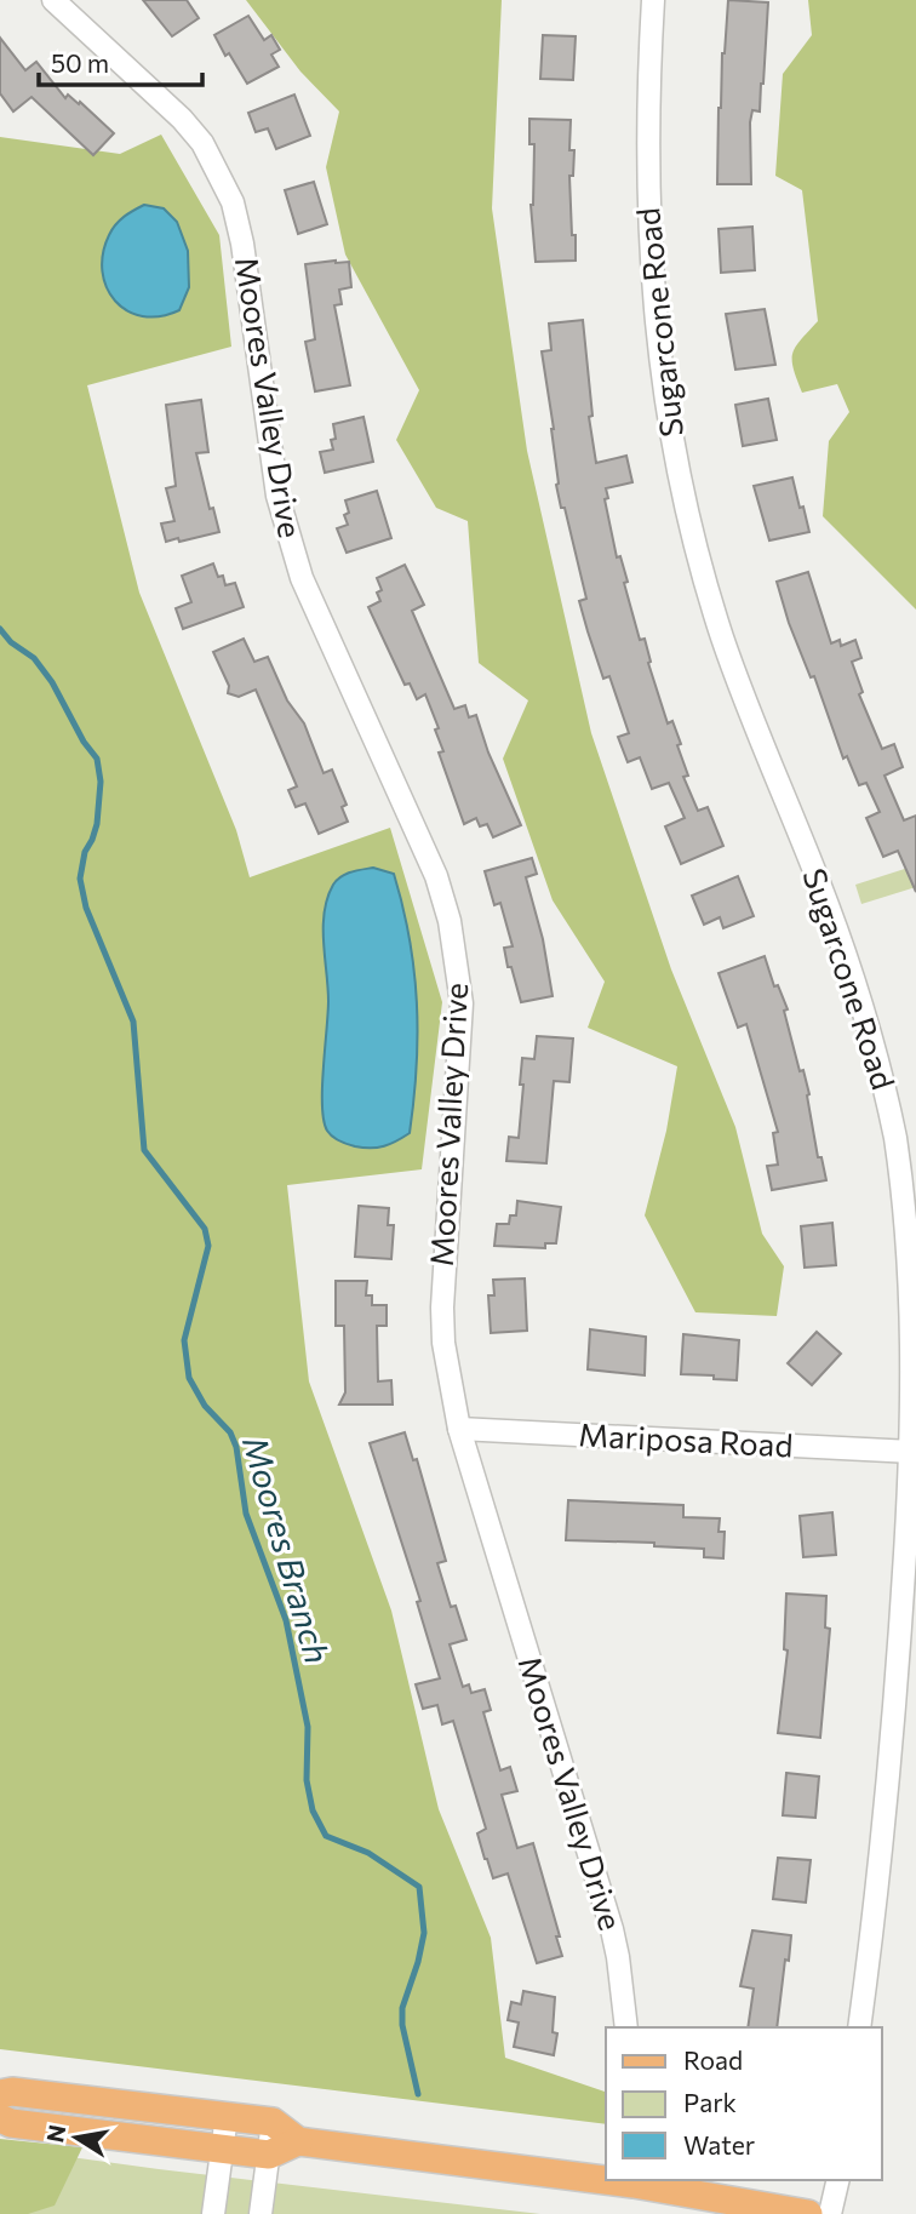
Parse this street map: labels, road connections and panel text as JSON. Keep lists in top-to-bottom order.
{
  "streets": {
    "street": ["Sugarcone Road", "Moores Valley Drive", "Mariposa Road"]
  },
  "crossings": [
    ["Sugarcone Road", "Mariposa Road"],
    ["Moores Valley Drive", "Mariposa Road"]
  ],
  "water": ["Moores Branch"],
  "legend": ["Road", "Park", "Water"],
  "scale_bar": "50 m",
  "north": "left"
}
